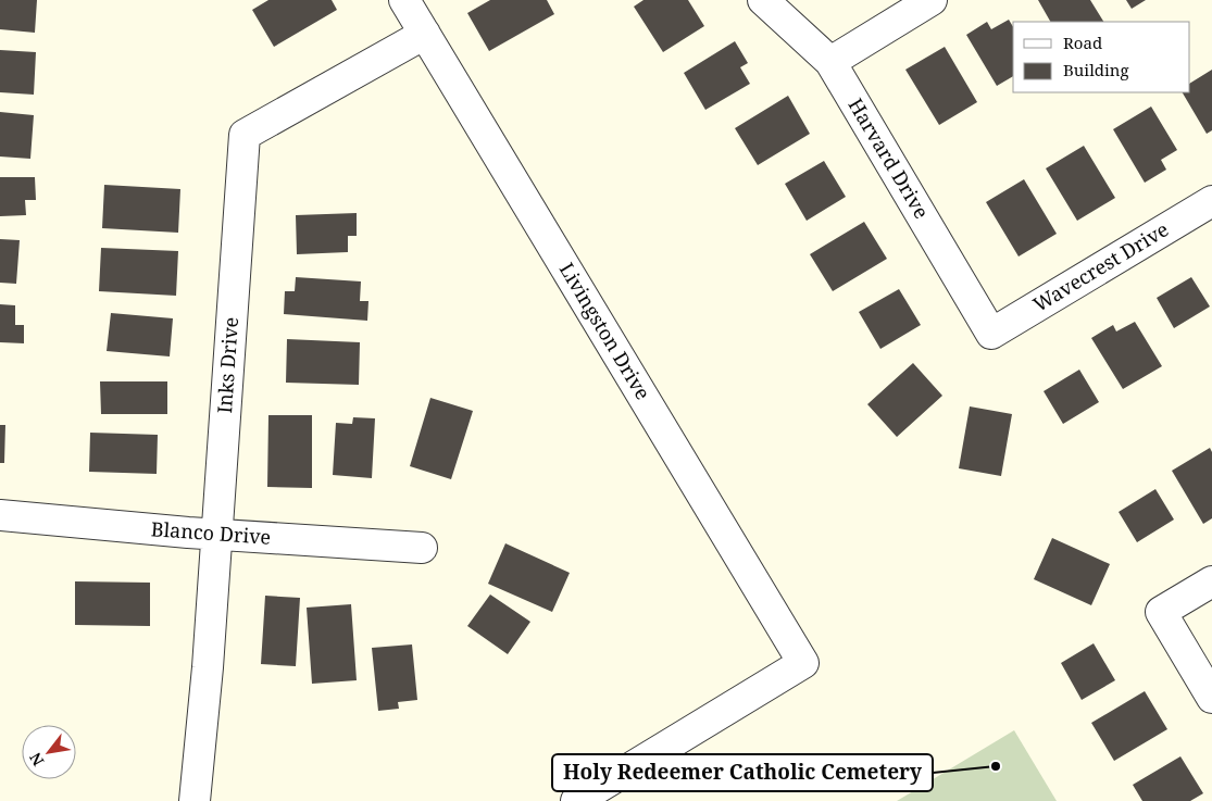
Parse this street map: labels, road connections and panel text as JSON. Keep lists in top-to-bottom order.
{
  "streets": {
    "street": [
      "Harvard Drive",
      "Wavecrest Drive",
      "Livingston Drive",
      "Inks Drive",
      "Blanco Drive"
    ]
  },
  "crossings": [
    ["Harvard Drive", "Wavecrest Drive"],
    ["Livingston Drive", "Inks Drive"],
    ["Inks Drive", "Blanco Drive"]
  ],
  "places": ["Holy Redeemer Catholic Cemetery"],
  "legend": ["Road", "Building"],
  "north": "bottom left"
}
